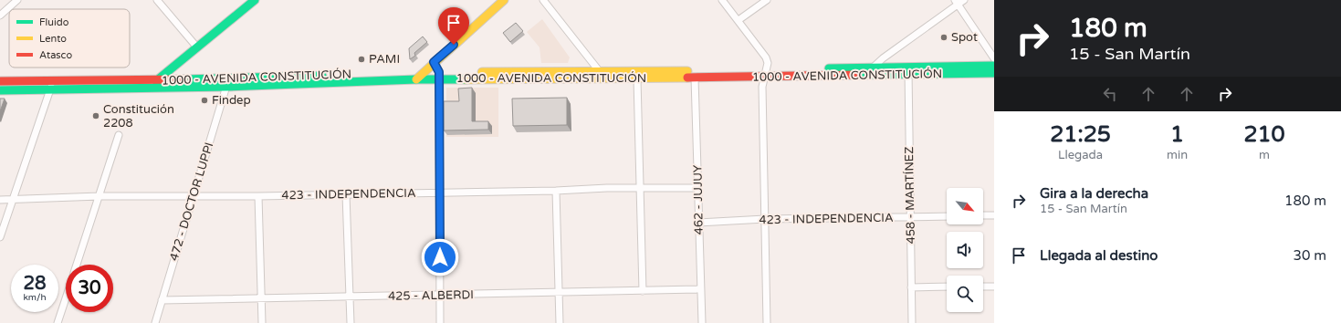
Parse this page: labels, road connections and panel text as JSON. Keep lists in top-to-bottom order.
{
  "streets": {
    "main road": ["1000 - AVENIDA CONSTITUCIÓN"],
    "street": [
      "423 - INDEPENDENCIA",
      "458 - MARTÍNEZ",
      "462 - JUJUY",
      "472 - DOCTOR LUPPI",
      "425 - ALBERDI"
    ]
  },
  "crossings": [
    ["1000 - AVENIDA CONSTITUCIÓN", "458 - MARTÍNEZ"],
    ["1000 - AVENIDA CONSTITUCIÓN", "462 - JUJUY"],
    ["1000 - AVENIDA CONSTITUCIÓN", "472 - DOCTOR LUPPI"],
    ["423 - INDEPENDENCIA", "458 - MARTÍNEZ"],
    ["423 - INDEPENDENCIA", "462 - JUJUY"],
    ["423 - INDEPENDENCIA", "472 - DOCTOR LUPPI"],
    ["462 - JUJUY", "425 - ALBERDI"],
    ["472 - DOCTOR LUPPI", "425 - ALBERDI"]
  ],
  "places": [
    "Spot",
    "PAMI",
    "Findep",
    "Constitución 2208"
  ],
  "legend": ["Fluido", "Lento", "Atasco"],
  "north": "bottom right",
  "page": {
    "turn": ["180 m", "15 - San Martín"],
    "eta": [
      "21:25",
      "Llegada",
      "1",
      "min",
      "210",
      "m"
    ],
    "list": [
      {
        "name": "Gira a la derecha",
        "note": "15 - San Martín",
        "value": "180 m"
      },
      {
        "name": "Llegada al destino",
        "value": "30 m"
      }
    ],
    "speed": "28 km/h",
    "limit": "30"
  }
}
